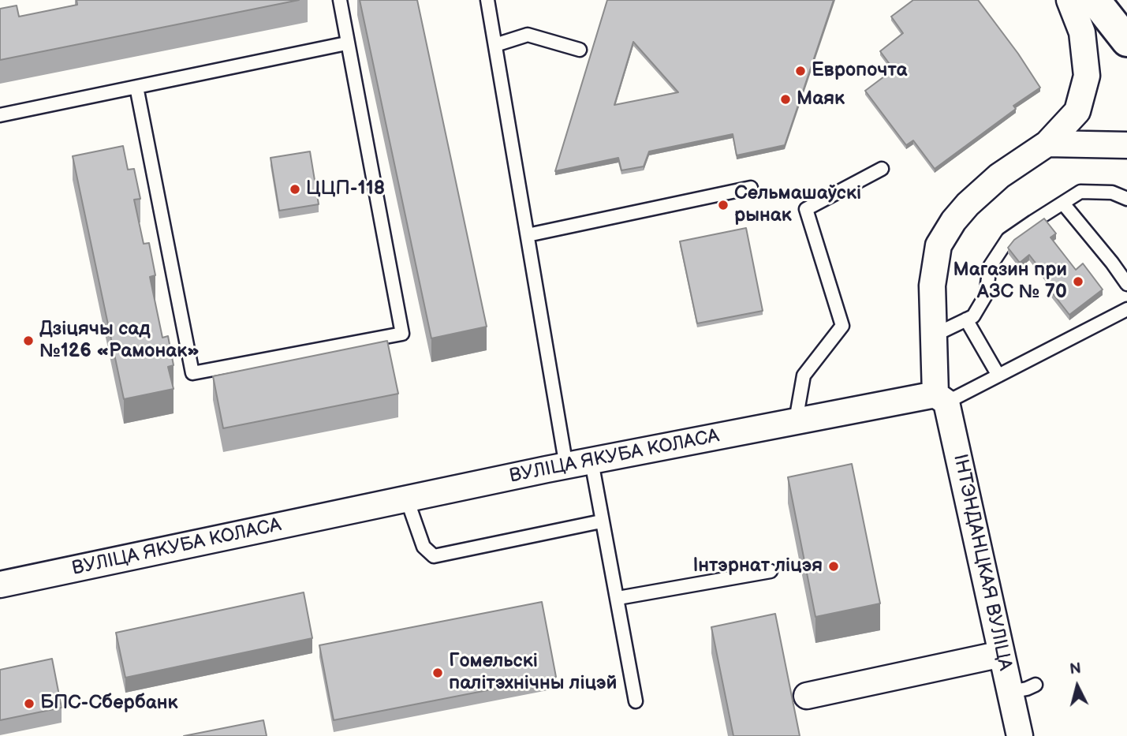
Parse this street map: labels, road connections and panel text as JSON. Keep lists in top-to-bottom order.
{
  "streets": {
    "street": ["ВУЛІЦА ЯКУБА КОЛАСА", "ІНТЭНДАНЦКАЯ ВУЛІЦА"]
  },
  "crossings": [
    ["ВУЛІЦА ЯКУБА КОЛАСА", "ІНТЭНДАНЦКАЯ ВУЛІЦА"]
  ],
  "places": [
    "Европочта",
    "Маяк",
    "ЦЦП-118",
    "Сельмашаўскі рынак",
    "Магазин при АЗС № 70",
    "Дзіцячы сад №126 «Рамонак»",
    "Інтэрнат ліцэя",
    "Гомельскі палітэхнічны ліцэй",
    "БПС-Сбербанк"
  ],
  "north": "top"
}
